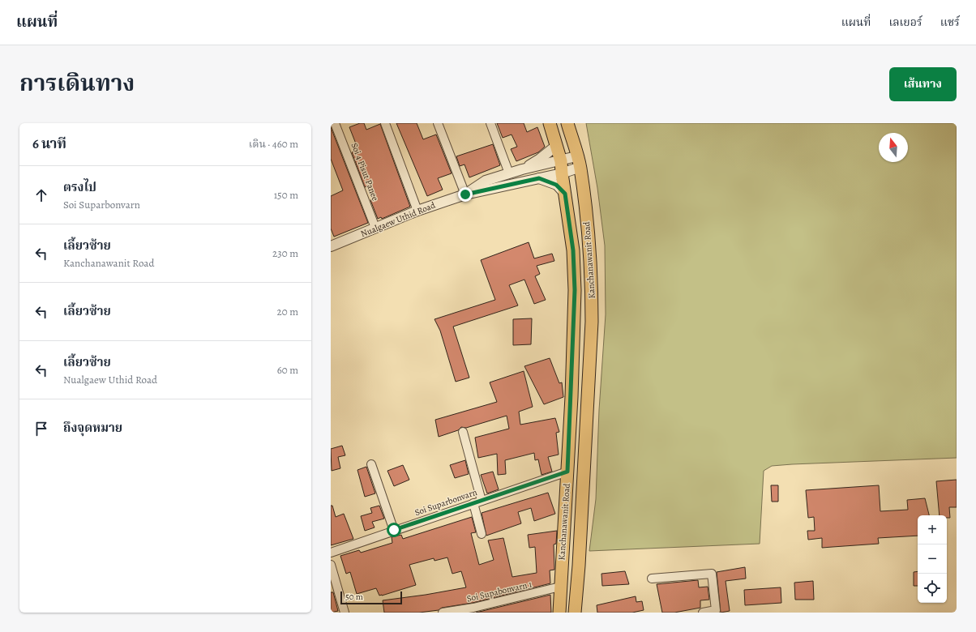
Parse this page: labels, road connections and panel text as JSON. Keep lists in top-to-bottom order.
{
  "streets": {
    "main road": ["Kanchanawanit Road"],
    "street": [
      "Soi 4 Pisut Panee",
      "Nualgaew Uthid Road",
      "Soi Suparbonvarn",
      "Soi Supabonvarn 1"
    ]
  },
  "crossings": [
    ["Soi 4 Pisut Panee", "Nualgaew Uthid Road"],
    ["Nualgaew Uthid Road", "Kanchanawanit Road"],
    ["Kanchanawanit Road", "Soi Suparbonvarn"],
    ["Kanchanawanit Road", "Soi Supabonvarn 1"]
  ],
  "scale_bar": "50 m",
  "north": "top",
  "page": {
    "header": "แผนที่",
    "nav": ["แผนที่", "เลเยอร์", "แชร์"],
    "title": "การเดินทาง",
    "buttons": "เส้นทาง",
    "heading": ["6 นาที", "เดิน · 460 m"],
    "list": [
      ["ตรงไป", "Soi Suparbonvarn", "150 m"],
      ["เลี้ยวซ้าย", "Kanchanawanit Road", "230 m"],
      ["เลี้ยวซ้าย", "20 m"],
      ["เลี้ยวซ้าย", "Nualgaew Uthid Road", "60 m"],
      "ถึงจุดหมาย"
    ],
    "map_buttons": ["+", "−"],
    "scale": "50 m"
  }
}
